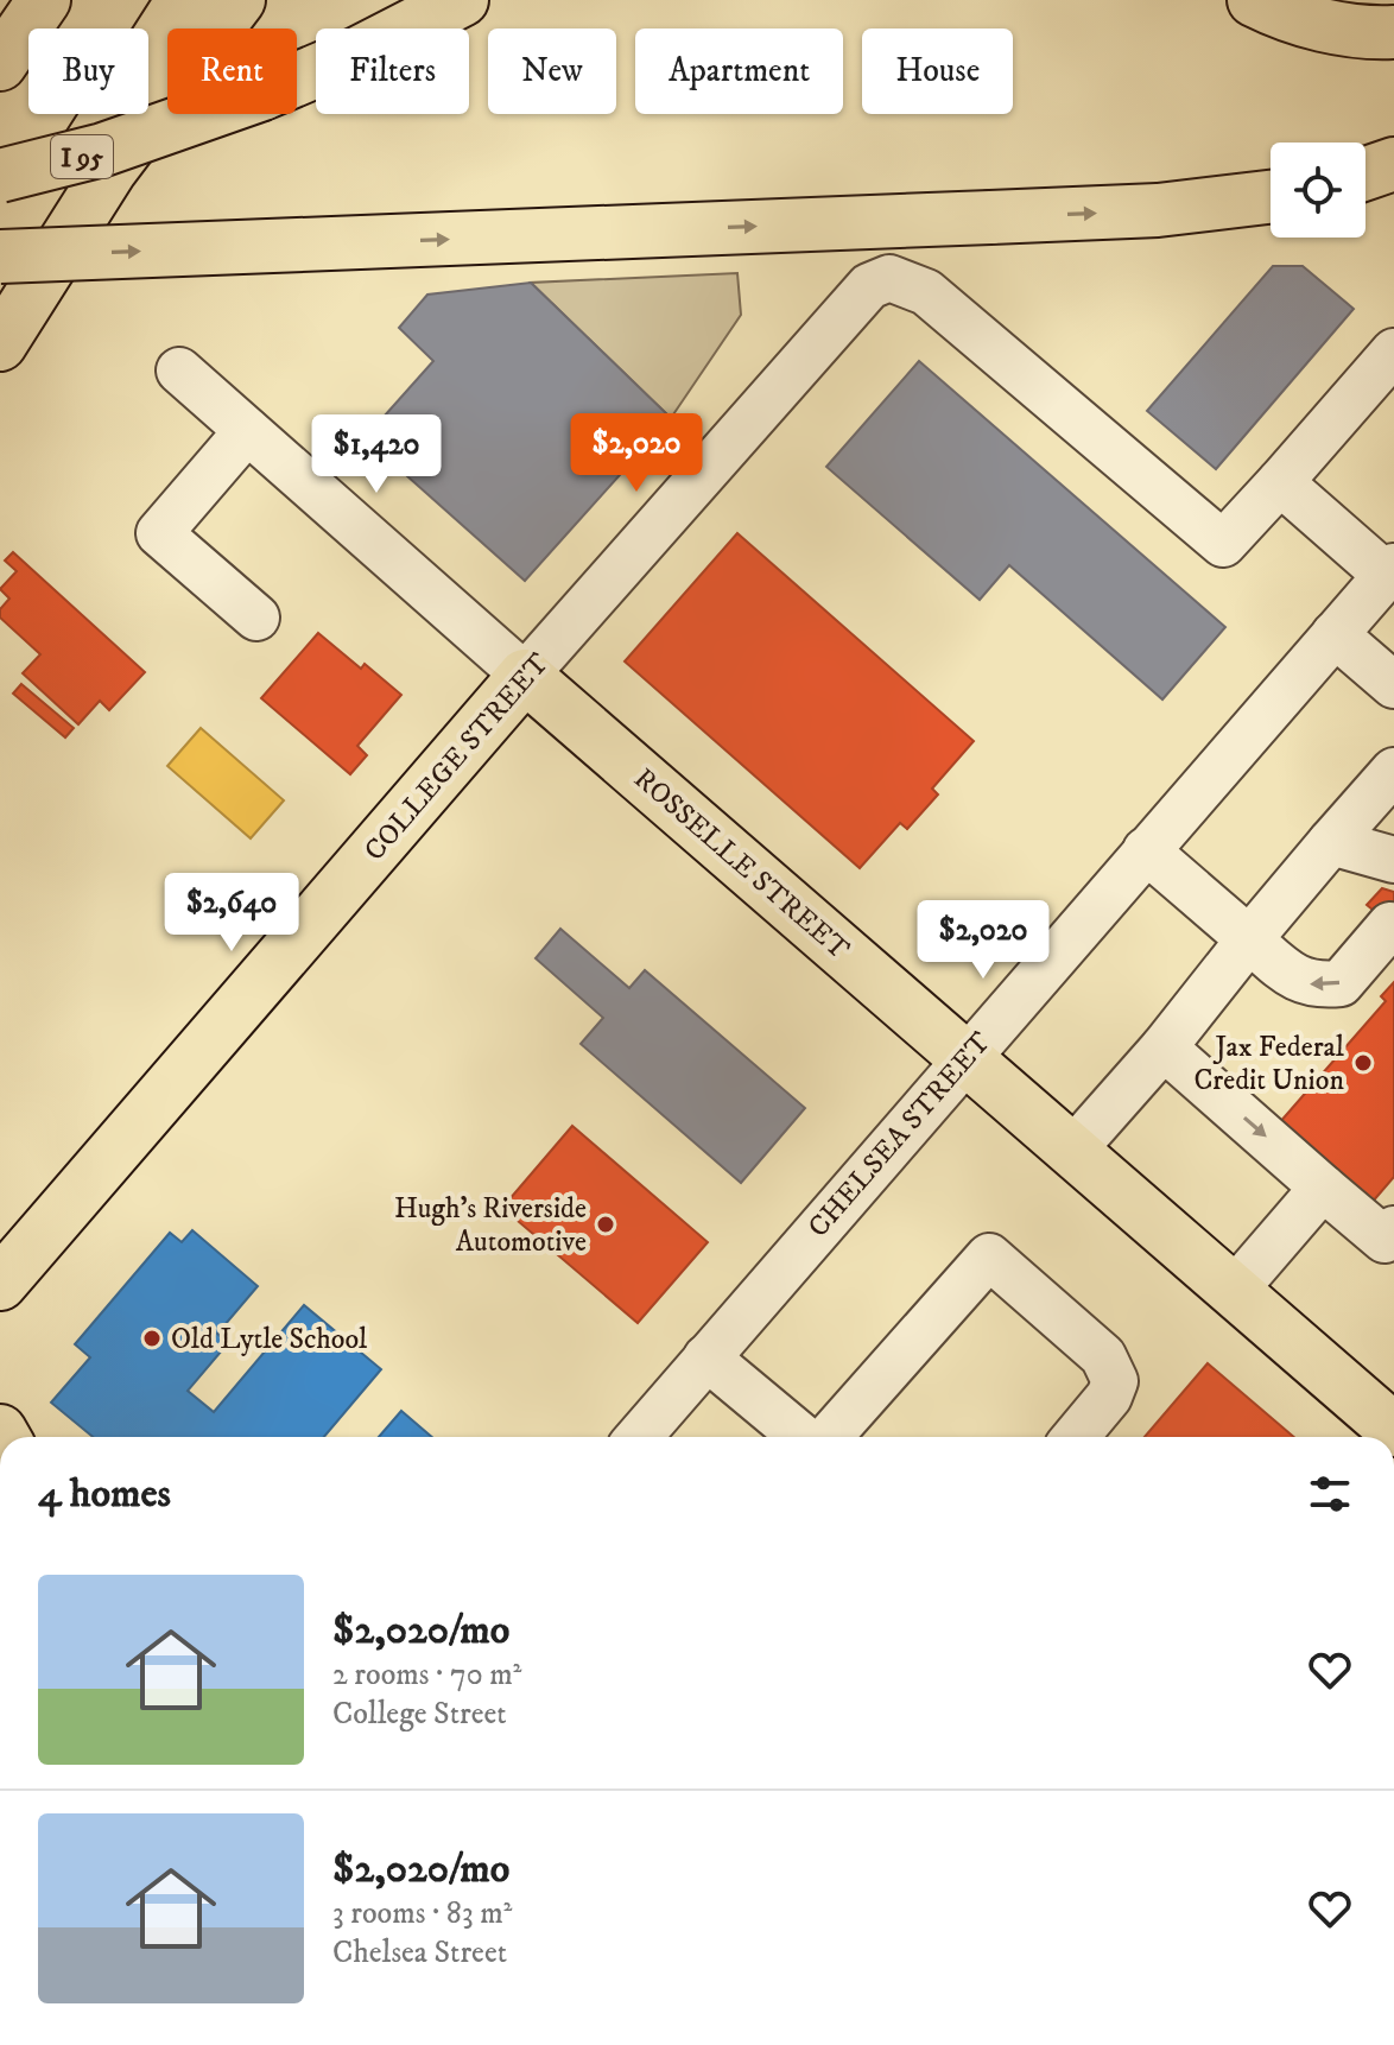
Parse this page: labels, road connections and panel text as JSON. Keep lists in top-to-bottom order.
{
  "streets": {
    "main road": ["I 95", "COLLEGE STREET", "ROSSELLE STREET"],
    "street": ["CHELSEA STREET"]
  },
  "crossings": [
    ["COLLEGE STREET", "ROSSELLE STREET"],
    ["ROSSELLE STREET", "CHELSEA STREET"]
  ],
  "places": ["Jax Federal Credit Union", "Hugh's Riverside Automotive", "Old Lytle School"],
  "page": {
    "chip": [
      "Buy",
      "Rent",
      "Filters",
      "New",
      "Apartment",
      "House"
    ],
    "price": [
      "$2,020",
      "$1,420",
      "$2,640",
      "$2,020"
    ],
    "heading": "4 homes",
    "list": [
      {
        "name": "$2,020/mo",
        "note": "2 rooms · 70 m² · College Street"
      },
      {
        "name": "$2,020/mo",
        "note": "3 rooms · 83 m² · Chelsea Street"
      }
    ]
  }
}
